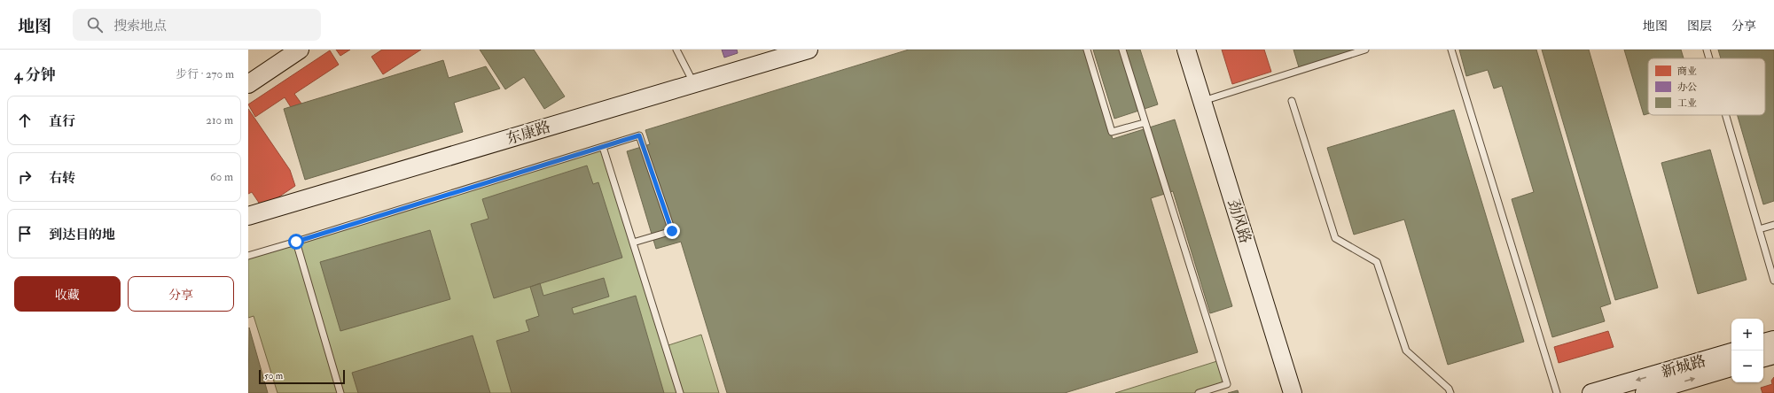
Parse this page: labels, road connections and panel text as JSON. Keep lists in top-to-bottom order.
{
  "streets": {
    "street": ["东康路", "劲风路", "新城路"]
  },
  "legend": ["商业", "办公", "工业"],
  "scale_bar": "50 m",
  "page": {
    "header": "地图",
    "search": "搜索地点",
    "nav": ["地图", "图层", "分享"],
    "heading": ["4 分钟", "步行 · 270 m"],
    "list": [
      ["直行", "210 m"],
      ["右转", "60 m"],
      "到达目的地"
    ],
    "buttons": ["收藏", "分享"],
    "map_buttons": ["+", "−"],
    "scale": "50 m"
  }
}
